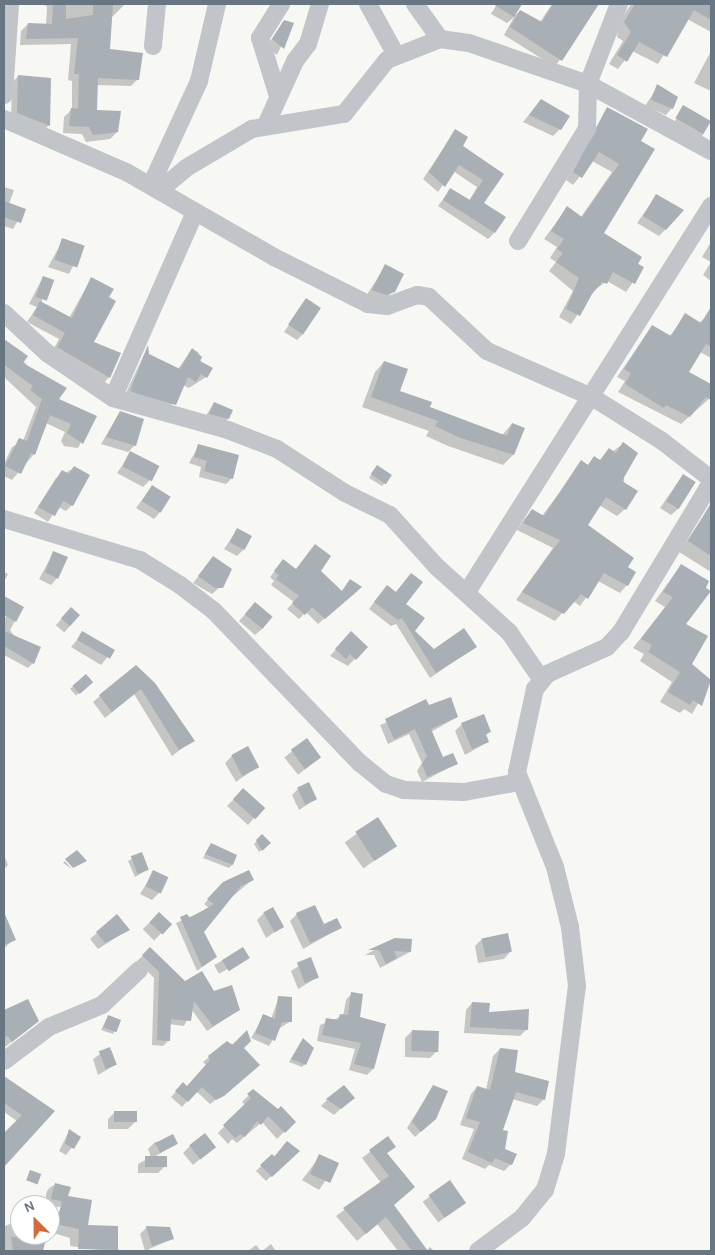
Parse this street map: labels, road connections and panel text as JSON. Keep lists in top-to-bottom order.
{
  "north": "top left"
}
